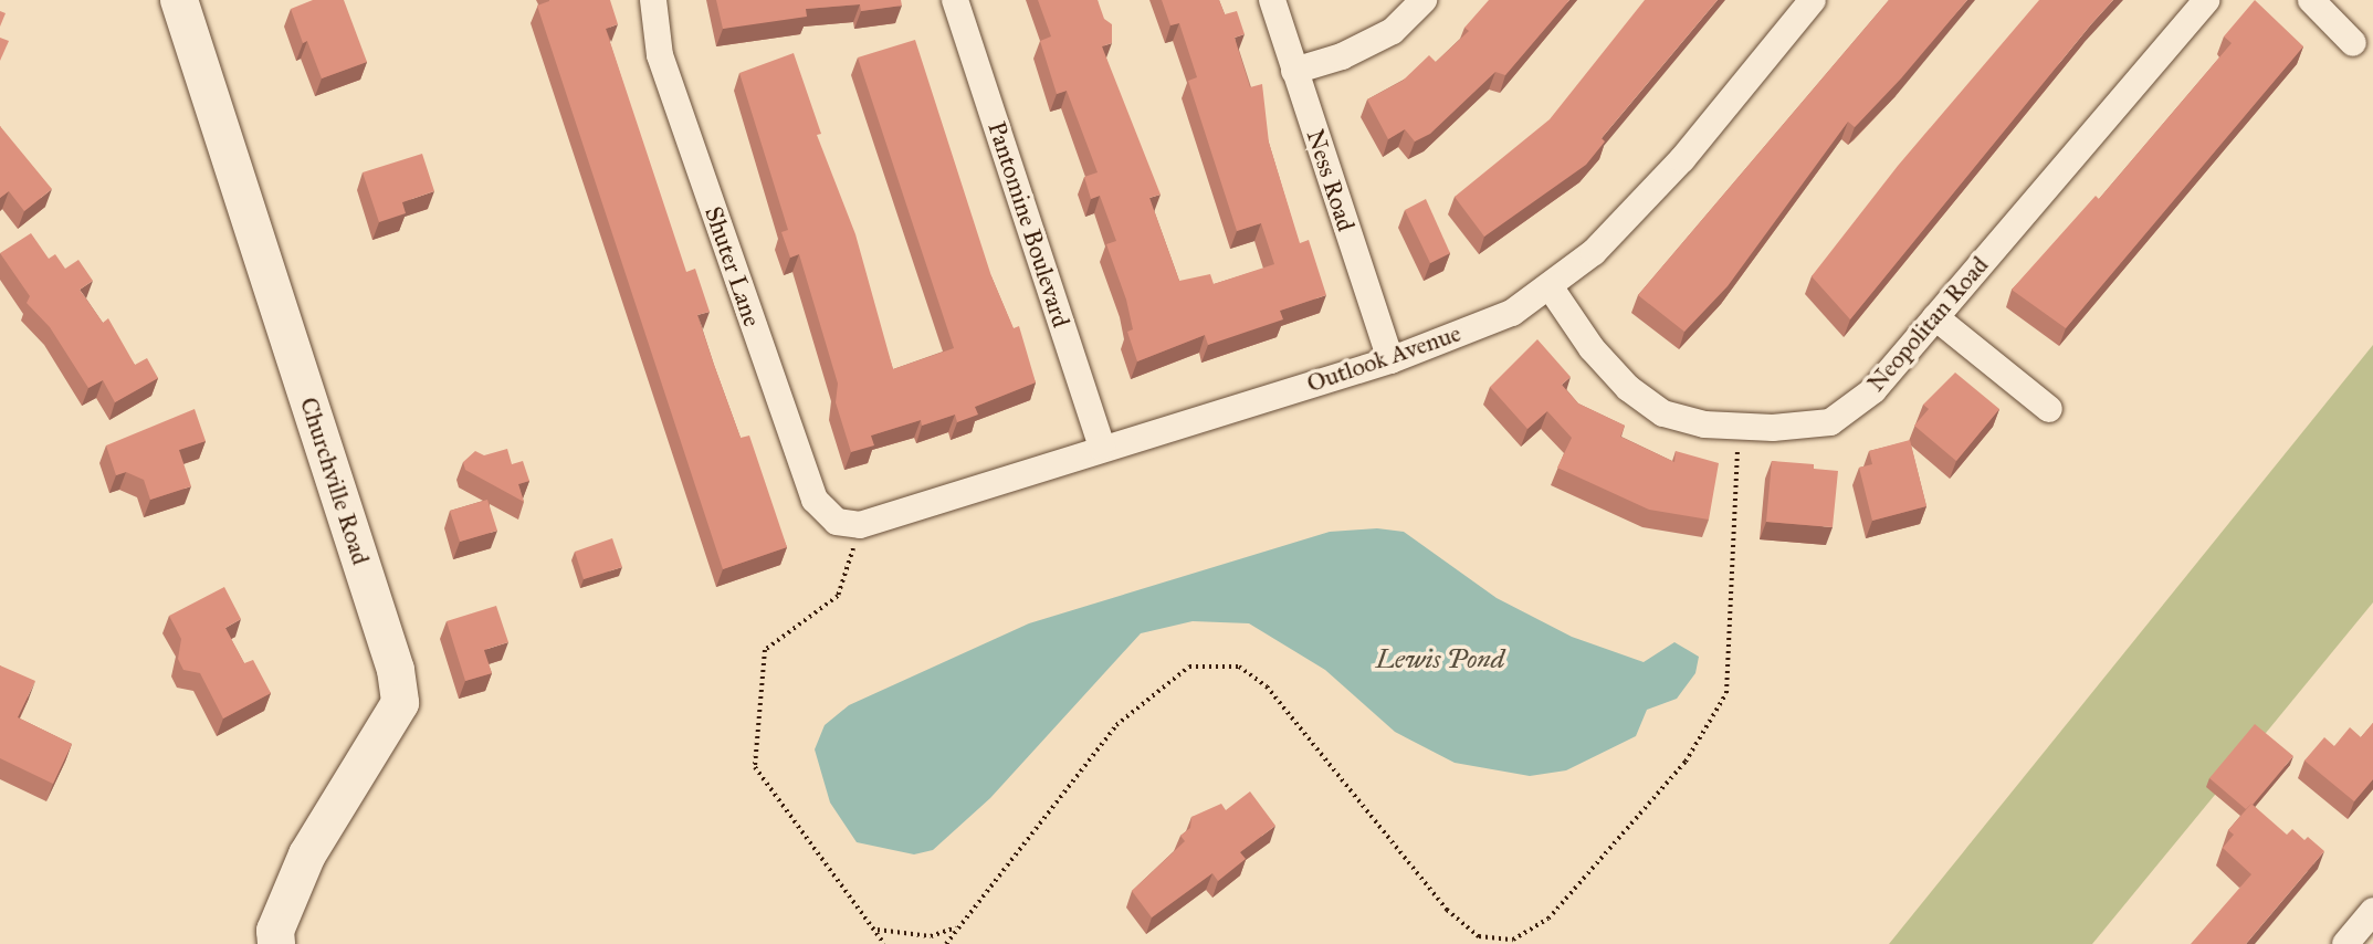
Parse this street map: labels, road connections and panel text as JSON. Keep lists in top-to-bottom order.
{
  "streets": {
    "street": [
      "Ness Road",
      "Pantomine Boulevard",
      "Shuter Lane",
      "Neopolitan Road",
      "Outlook Avenue",
      "Churchville Road"
    ]
  },
  "crossings": [
    ["Ness Road", "Outlook Avenue"],
    ["Pantomine Boulevard", "Outlook Avenue"],
    ["Shuter Lane", "Outlook Avenue"],
    ["Neopolitan Road", "Outlook Avenue"]
  ],
  "water": ["Lewis Pond"]
}
